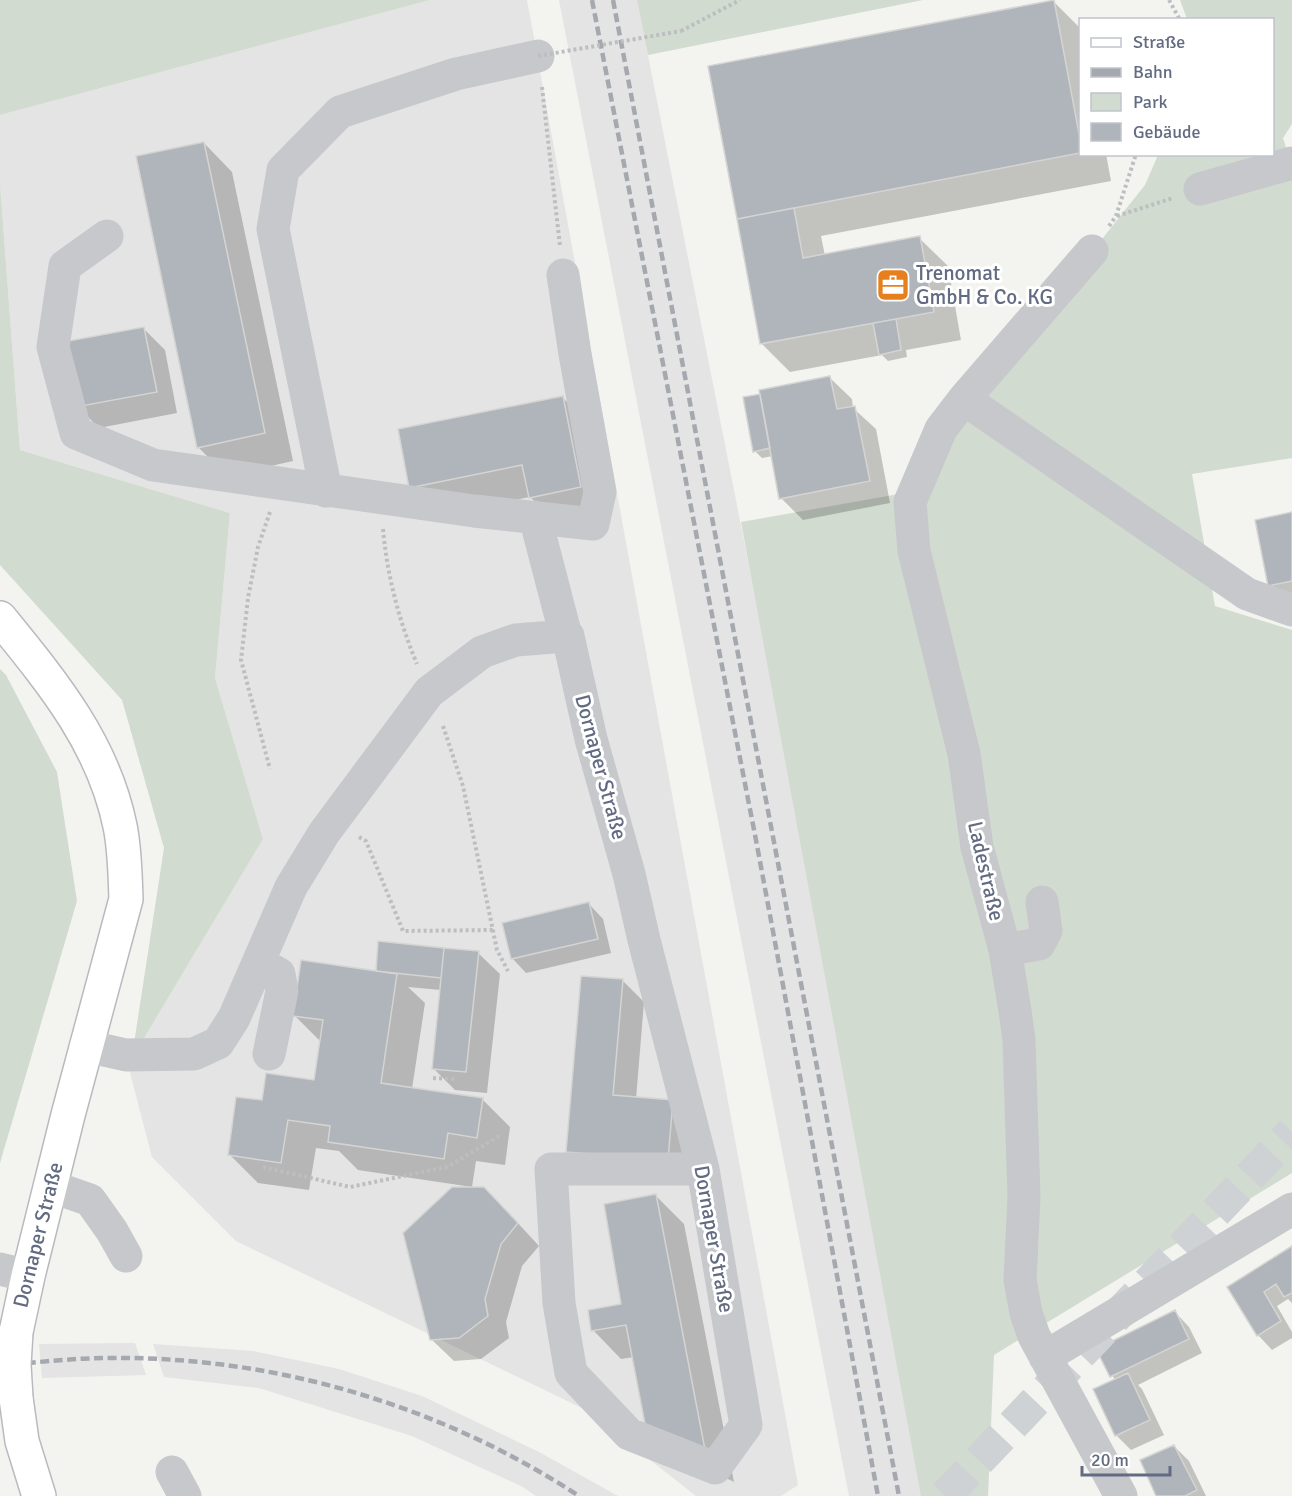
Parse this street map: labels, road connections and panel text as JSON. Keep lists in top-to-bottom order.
{
  "streets": {
    "main road": ["Dornaper Straße"],
    "street": ["Ladestraße"]
  },
  "places": {
    "office": ["Trenomat GmbH & Co. KG"]
  },
  "legend": [
    "Straße",
    "Bahn",
    "Park",
    "Gebäude"
  ],
  "scale_bar": "20 m"
}
